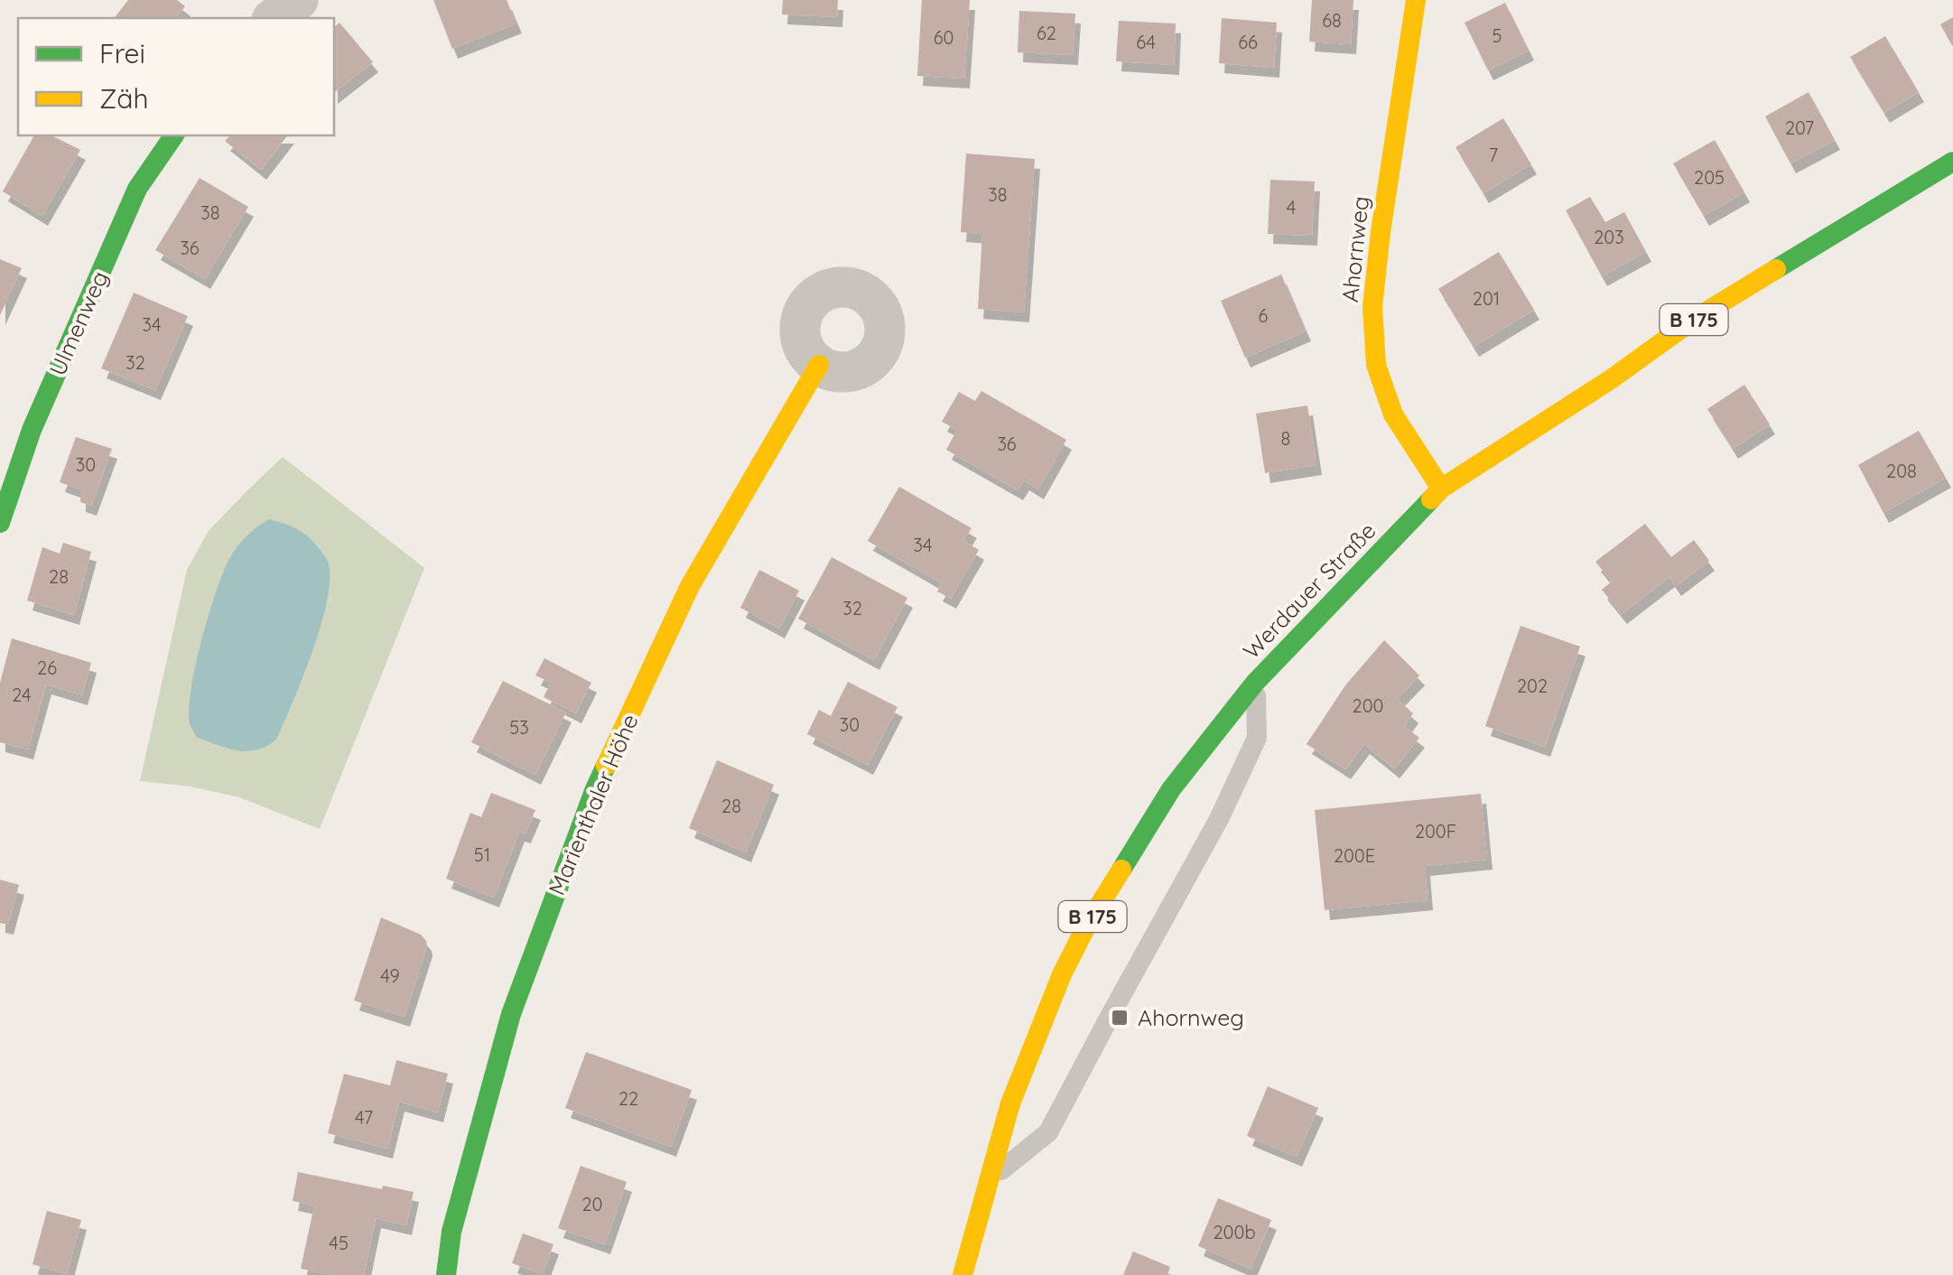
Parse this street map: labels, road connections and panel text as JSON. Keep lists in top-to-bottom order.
{
  "streets": {
    "street": [
      "Ahornweg",
      "B 175",
      "Ulmenweg",
      "Werdauer Straße",
      "Marienthaler Höhe"
    ]
  },
  "crossings": [
    ["Ahornweg", "Werdauer Straße"]
  ],
  "places": {
    "transit": ["Ahornweg"]
  },
  "house_numbers": [
    "68",
    "62",
    "5",
    "60",
    "64",
    "66",
    "207",
    "7",
    "205",
    "38",
    "4",
    "38",
    "203",
    "36",
    "201",
    "6",
    "34",
    "32",
    "8",
    "36",
    "30",
    "208",
    "34",
    "28",
    "32",
    "26",
    "202",
    "24",
    "200",
    "30",
    "53",
    "28",
    "200F",
    "51",
    "200E",
    "49",
    "22",
    "47",
    "20",
    "200b",
    "45"
  ],
  "legend": ["Frei", "Zäh"]
}
